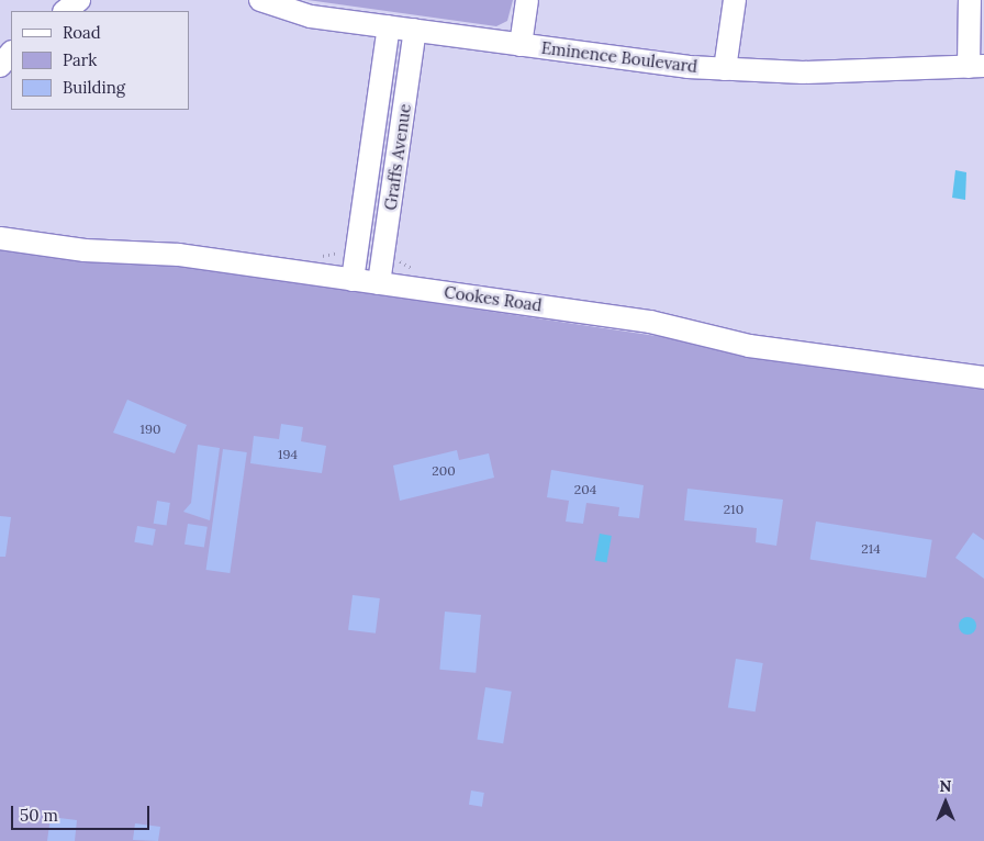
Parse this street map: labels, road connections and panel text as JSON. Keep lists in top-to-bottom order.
{
  "streets": {
    "street": ["Eminence Boulevard", "Graffs Avenue", "Cookes Road"]
  },
  "crossings": [
    ["Eminence Boulevard", "Graffs Avenue"],
    ["Graffs Avenue", "Cookes Road"]
  ],
  "house_numbers": [
    "190",
    "194",
    "200",
    "204",
    "210",
    "214"
  ],
  "legend": ["Road", "Park", "Building"],
  "scale_bar": "50 m",
  "north": "top"
}
